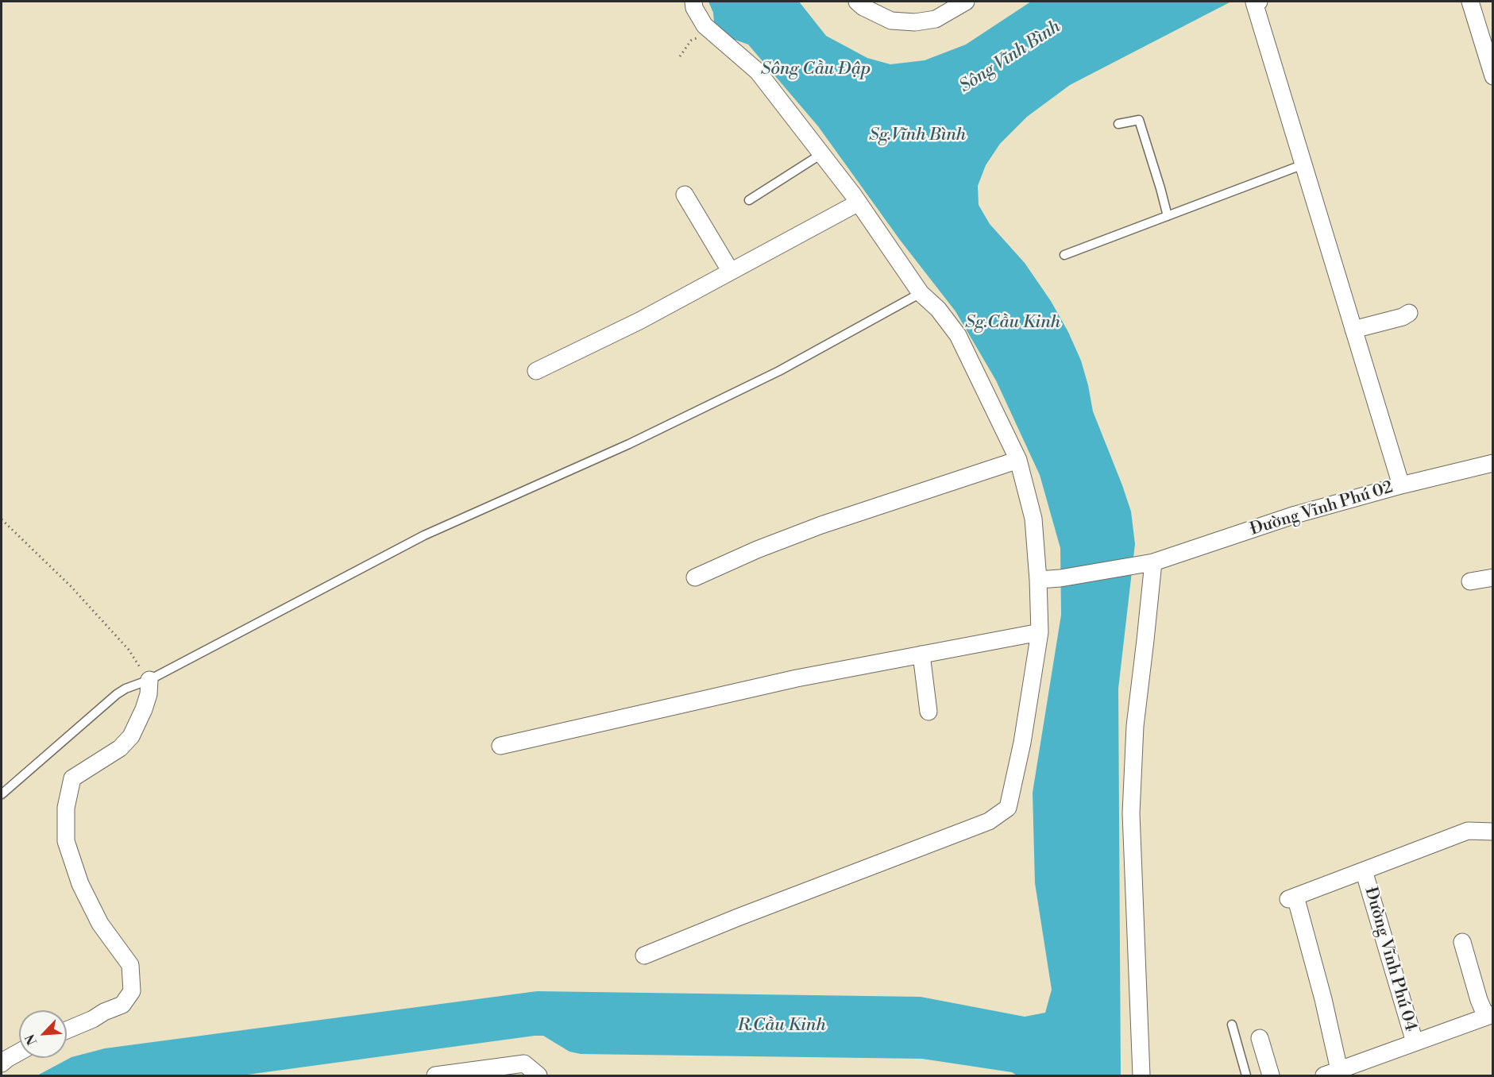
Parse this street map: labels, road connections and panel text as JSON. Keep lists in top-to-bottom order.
{
  "streets": {
    "street": ["Đường Vĩnh Phú 02", "Đường Vĩnh Phú 04"]
  },
  "water": [
    "Sông Vĩnh Bình",
    "Sông Cầu Đập",
    "Sg.Vĩnh Bình",
    "Sg.Cầu Kinh",
    "R.Cầu Kinh"
  ],
  "north": "bottom left"
}
